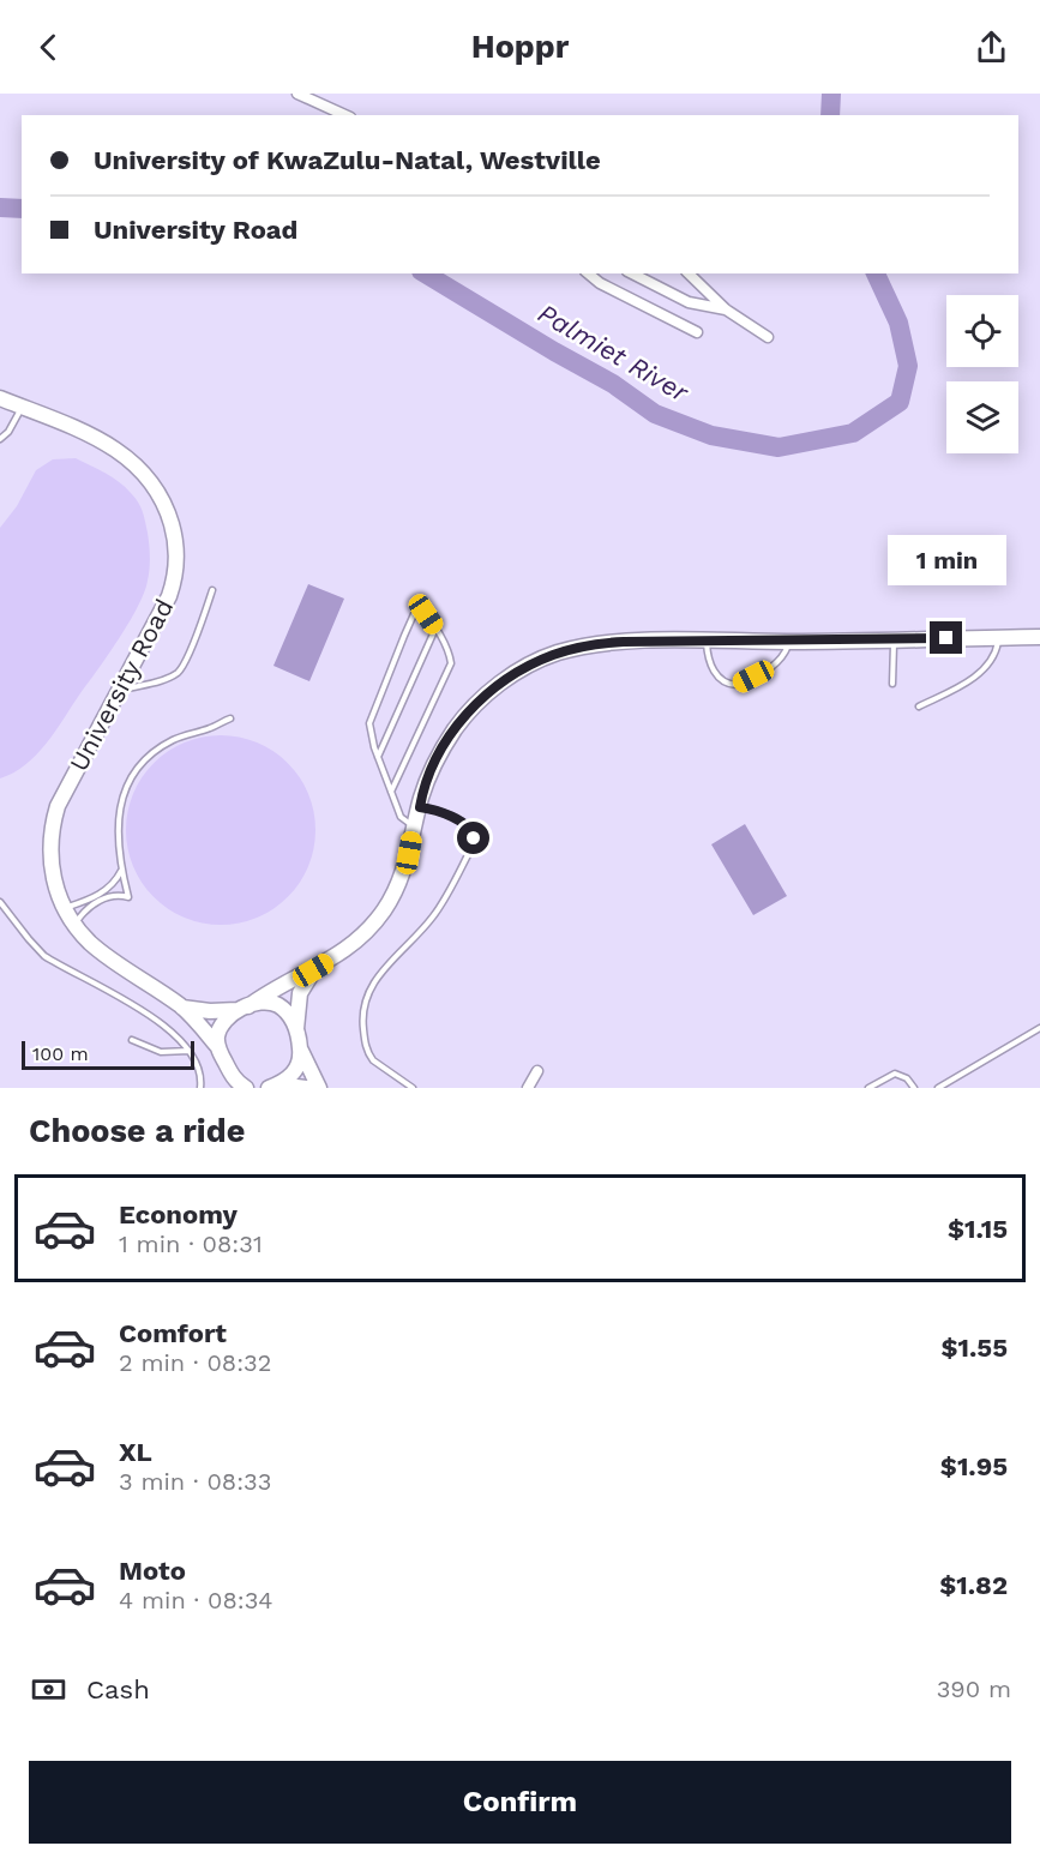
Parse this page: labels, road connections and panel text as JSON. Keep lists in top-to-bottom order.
{
  "streets": {
    "street": ["University Road"]
  },
  "water": ["Palmiet River"],
  "scale_bar": "100 m",
  "page": {
    "header": "Hoppr",
    "banner": ["University of KwaZulu-Natal, Westville", "University Road"],
    "bubble": "1 min",
    "scale": "100 m",
    "heading": "Choose a ride",
    "list": [
      {
        "name": "Economy",
        "note": "1 min · 08:31",
        "value": "$1.15"
      },
      {
        "name": "Comfort",
        "note": "2 min · 08:32",
        "value": "$1.55"
      },
      {
        "name": "XL",
        "note": "3 min · 08:33",
        "value": "$1.95"
      },
      {
        "name": "Moto",
        "note": "4 min · 08:34",
        "value": "$1.82"
      }
    ],
    "pay": ["Cash", "390 m"],
    "buttons": "Confirm"
  }
}
